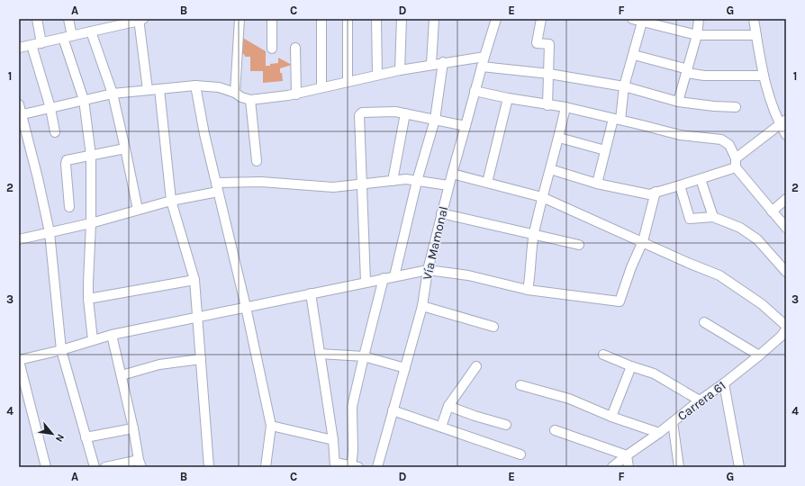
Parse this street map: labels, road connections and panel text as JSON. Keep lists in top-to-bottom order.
{
  "streets": {
    "street": ["Vía Mamonal", "Carrera 61"]
  },
  "north": "bottom right",
  "grid": {
    "columns": [
      "A",
      "B",
      "C",
      "D",
      "E",
      "F",
      "G"
    ],
    "rows": [
      "1",
      "2",
      "3",
      "4"
    ]
  }
}
